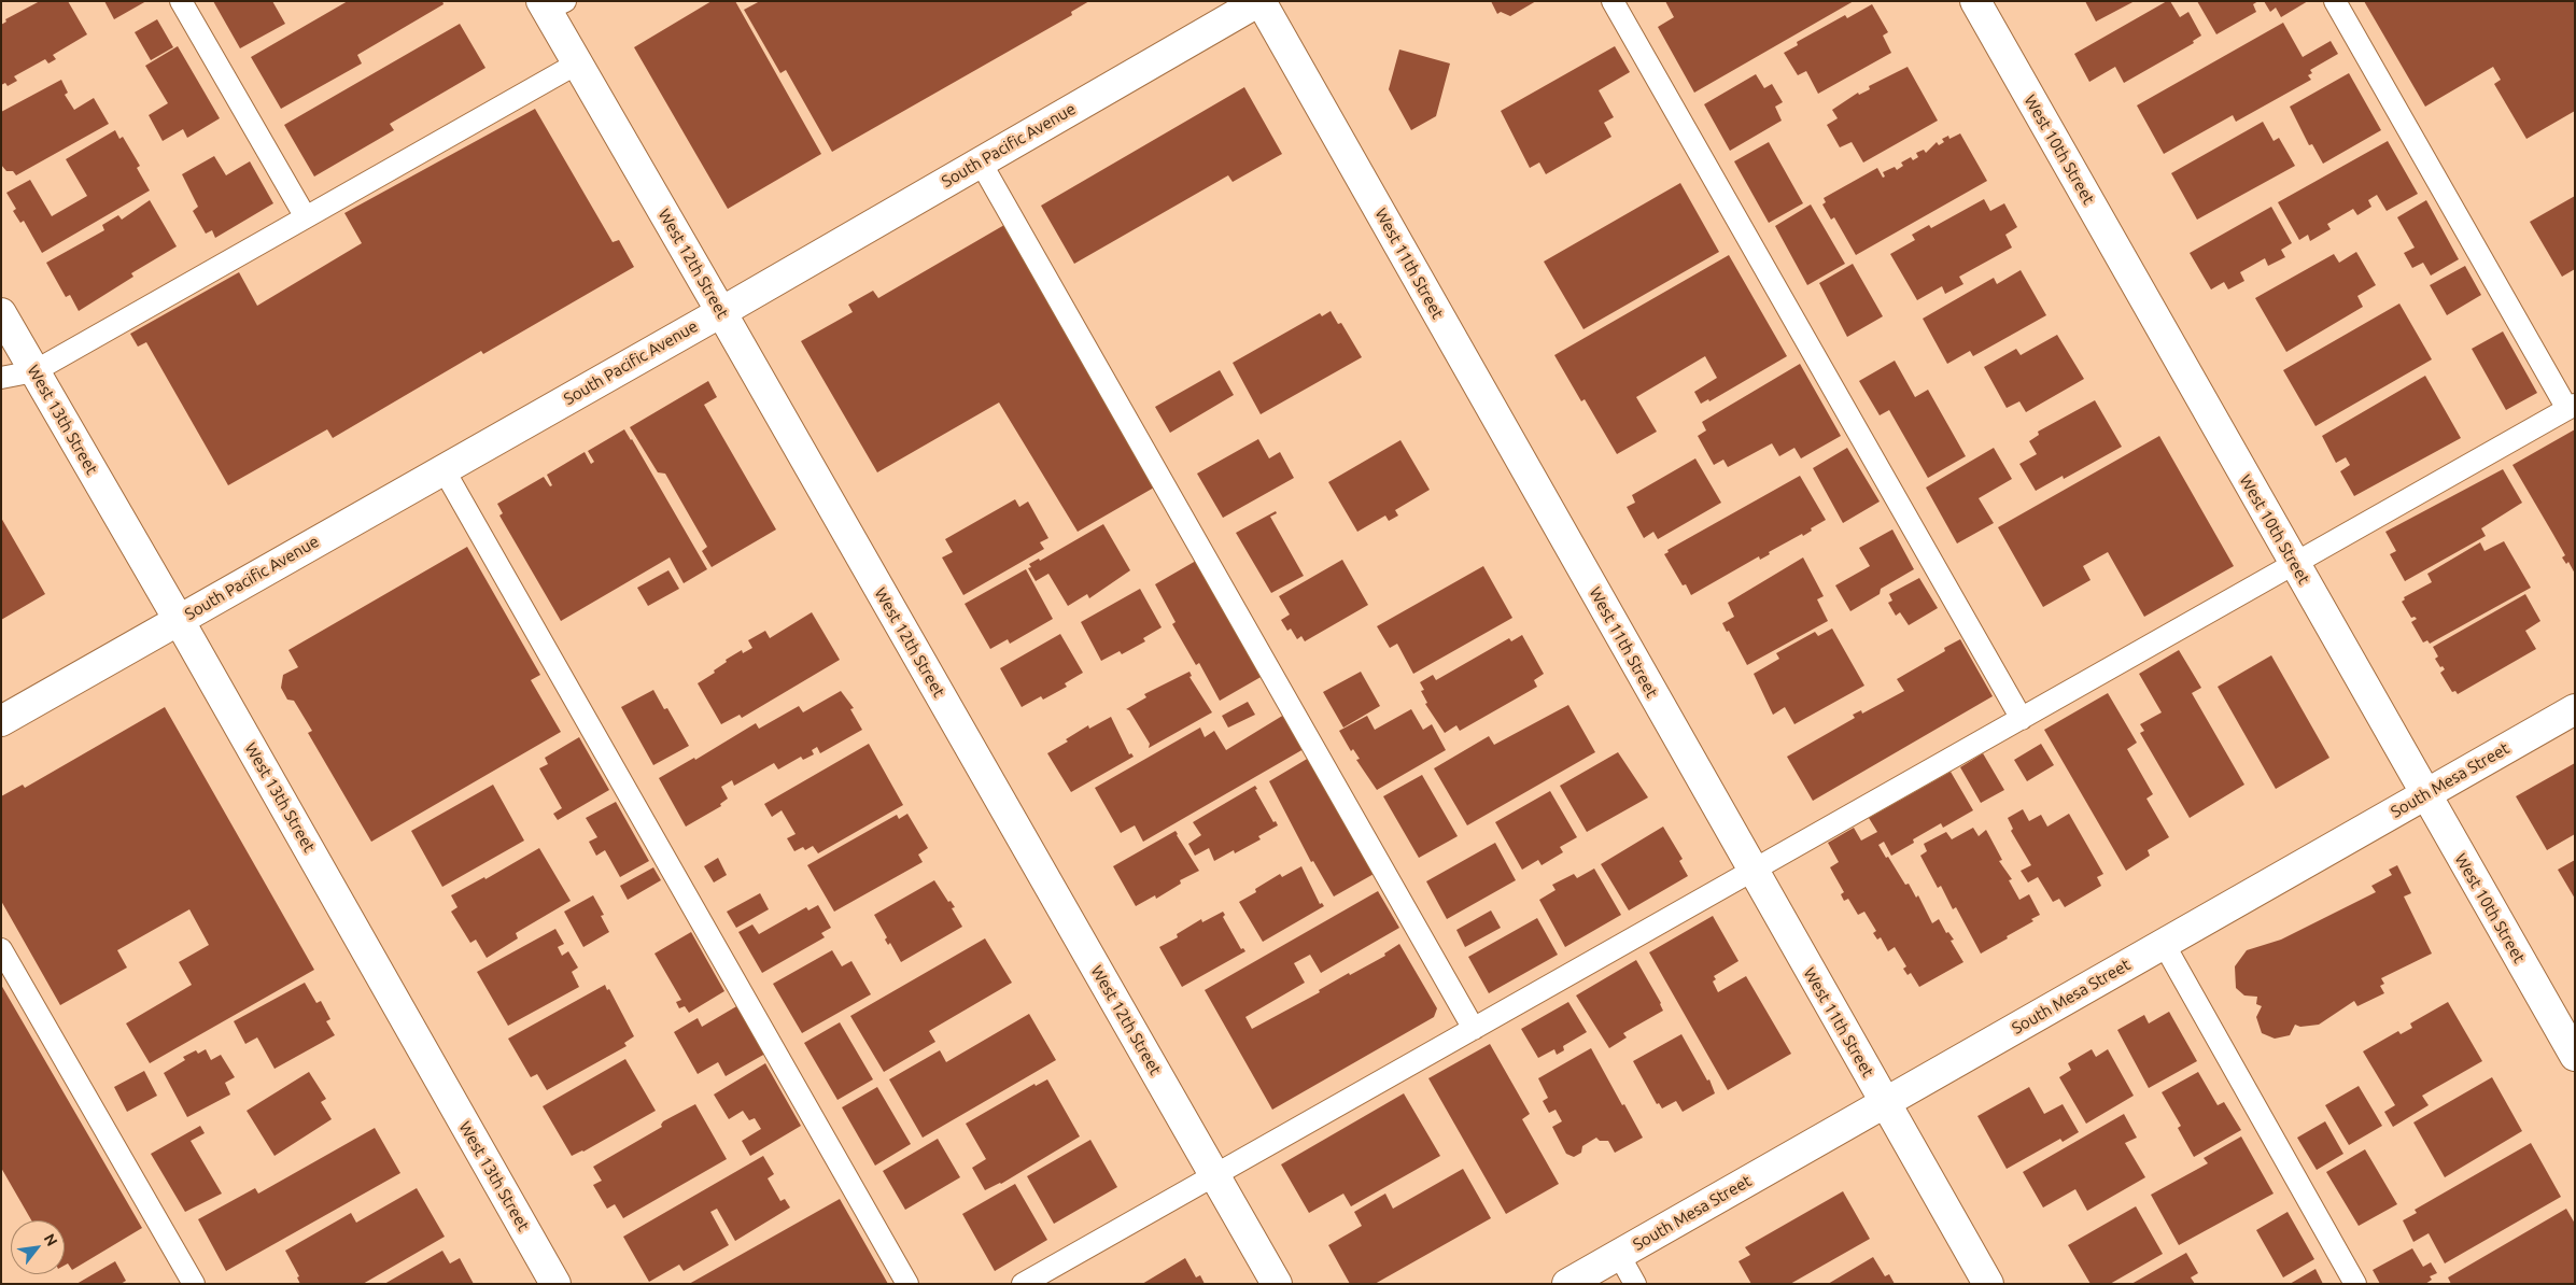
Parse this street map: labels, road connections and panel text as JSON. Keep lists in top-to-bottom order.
{
  "streets": {
    "street": [
      "South Pacific Avenue",
      "West 10th Street",
      "West 12th Street",
      "West 11th Street",
      "West 13th Street",
      "South Mesa Street"
    ]
  },
  "crossings": [
    ["South Pacific Avenue", "West 12th Street"],
    ["South Pacific Avenue", "West 11th Street"],
    ["South Pacific Avenue", "West 13th Street"],
    ["West 10th Street", "South Mesa Street"],
    ["West 11th Street", "South Mesa Street"]
  ],
  "north": "top right"
}
